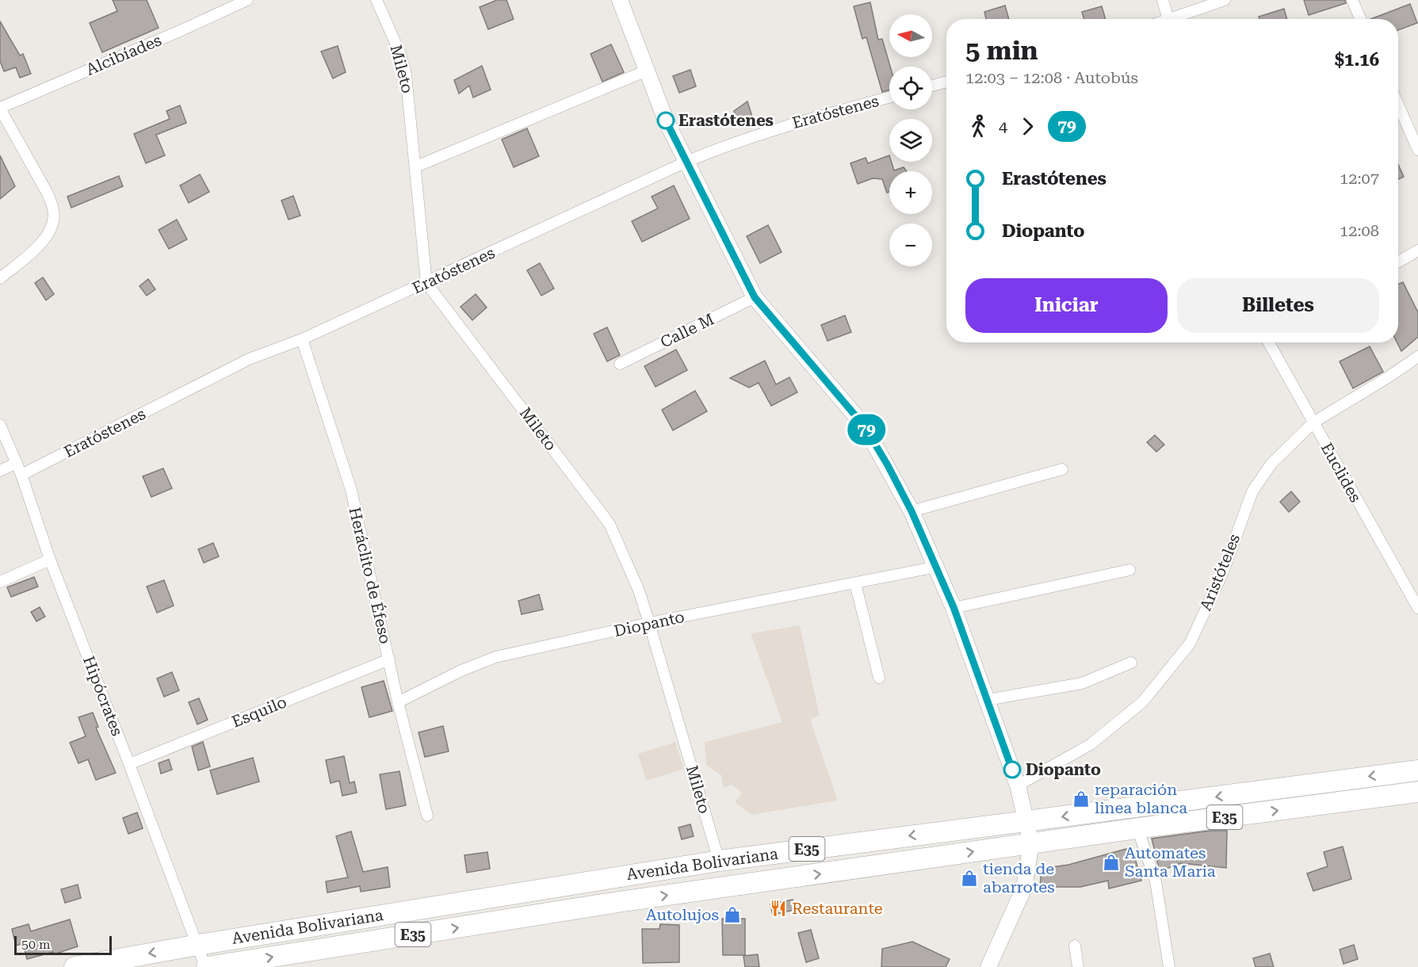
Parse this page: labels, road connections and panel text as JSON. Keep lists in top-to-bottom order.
{
  "streets": {
    "highway": ["E35", "Avenida Bolivariana"],
    "street": [
      "Alcibíades",
      "Mileto",
      "Eratóstenes",
      "Calle M",
      "Euclides",
      "Aristóteles",
      "Heráclito de Éfeso",
      "Diopanto",
      "Hipócrates",
      "Esquilo"
    ]
  },
  "crossings": [
    ["Mileto", "Eratóstenes"],
    ["Mileto", "Diopanto"],
    ["Mileto", "Avenida Bolivariana"],
    ["Eratóstenes", "Heráclito de Éfeso"],
    ["Eratóstenes", "Hipócrates"],
    ["Euclides", "Aristóteles"],
    ["Heráclito de Éfeso", "Diopanto"],
    ["Heráclito de Éfeso", "Esquilo"],
    ["Hipócrates", "Esquilo"],
    ["Hipócrates", "Avenida Bolivariana"]
  ],
  "places": {
    "other": ["Erastótenes", "Diopanto"],
    "shop": [
      "reparación linea blanca",
      "Automates Santa Maria",
      "tienda de abarrotes",
      "Autolujos"
    ],
    "restaurant": ["Restaurante"]
  },
  "lines": ["bus line 79"],
  "scale_bar": "50 m",
  "north": "left",
  "page": {
    "on_map": "79",
    "map_buttons": ["+", "−"],
    "heading": ["5 min", "12:03 – 12:08 · Autobús", "$1.16"],
    "legs": ["4", "79"],
    "list": [
      {
        "name": "Erastótenes",
        "value": "12:07"
      },
      {
        "name": "Diopanto",
        "value": "12:08"
      }
    ],
    "buttons": ["Iniciar", "Billetes"],
    "scale": "50 m"
  }
}
